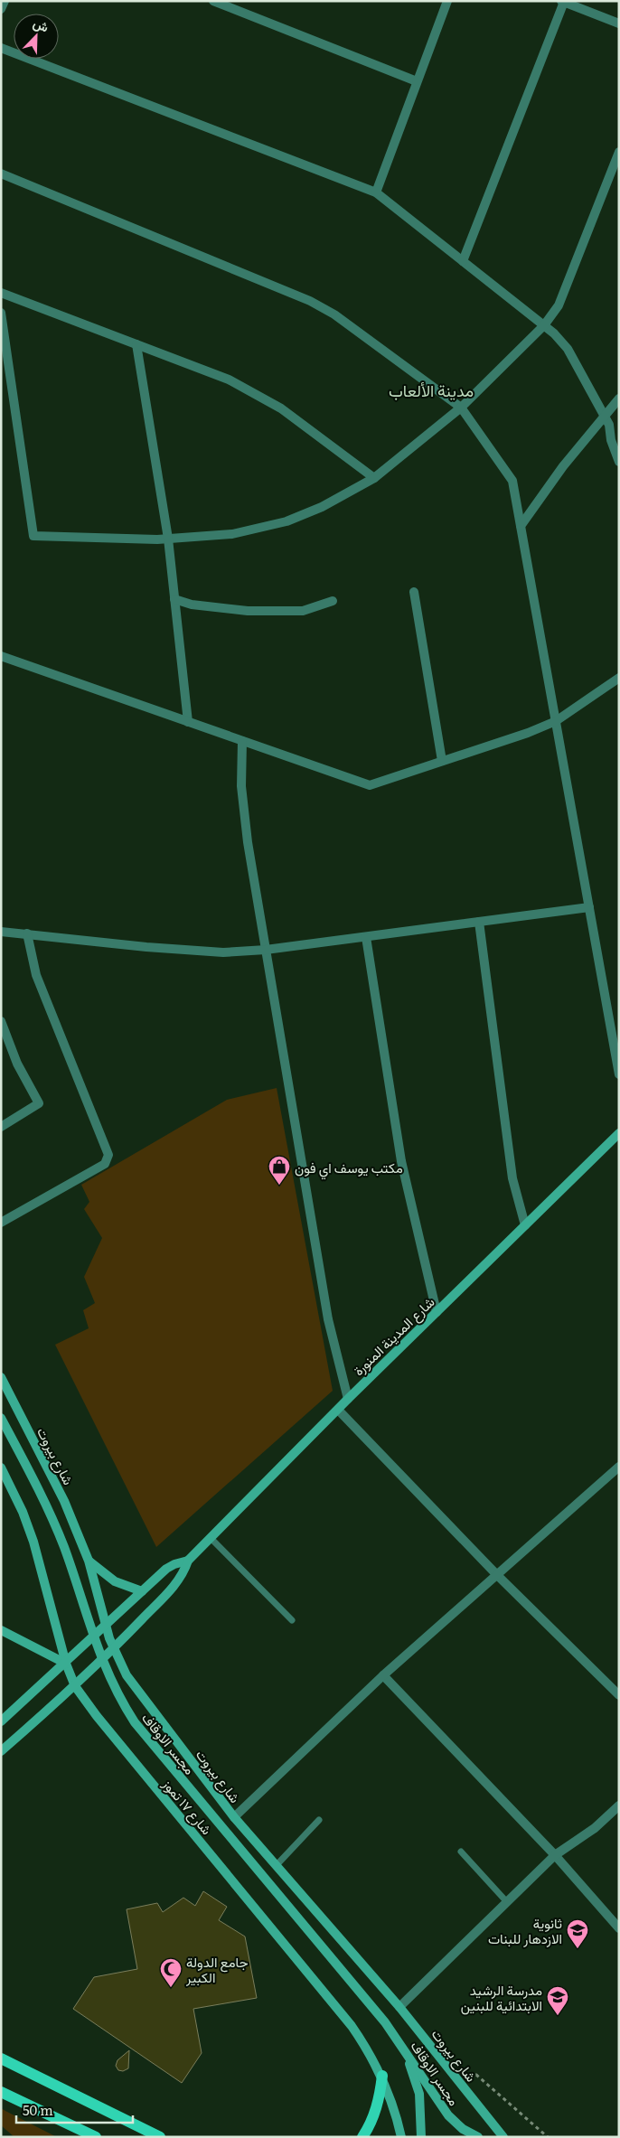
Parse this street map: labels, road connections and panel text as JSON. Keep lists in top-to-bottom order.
{
  "streets": {
    "street": [
      "شارع المدينة المنورة",
      "شارع بيروت",
      "مجسر الاوقاف",
      "شارع ١٧ تموز"
    ]
  },
  "districts": ["مدينة الألعاب"],
  "places": {
    "shop": ["مكتب يوسف اي فون"],
    "school or university": ["ثانوية الازدهار للبنات", "مدرسة الرشيد الابتدائية للبنين"],
    "mosque": ["جامع الدولة الكبير"]
  },
  "scale_bar": "50 m",
  "north": "top right"
}
